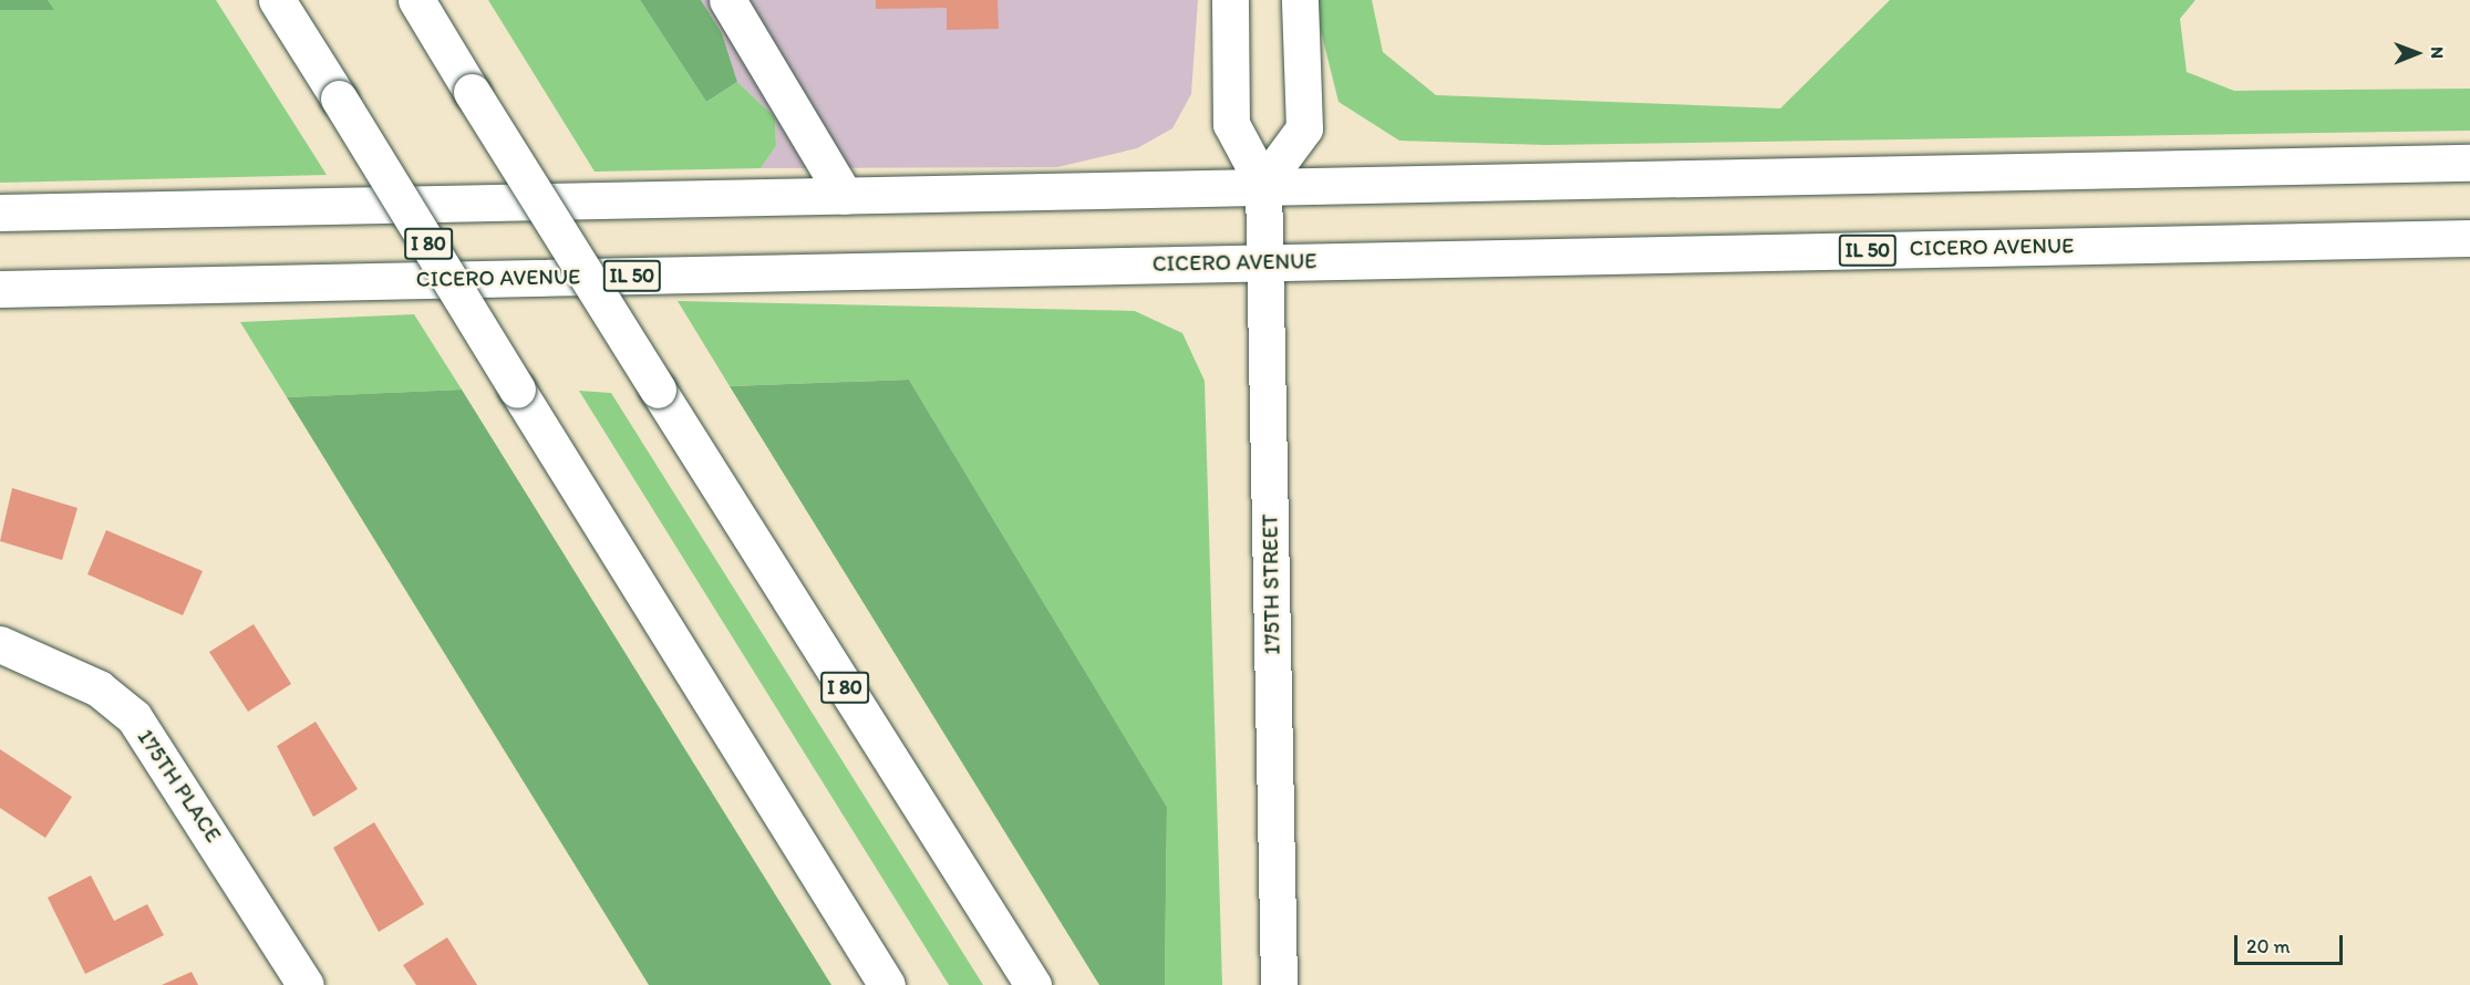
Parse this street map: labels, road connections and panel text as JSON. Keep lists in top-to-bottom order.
{
  "streets": {
    "main road": [
      "I 80",
      "CICERO AVENUE",
      "IL 50",
      "175TH STREET",
      "175TH PLACE"
    ]
  },
  "crossings": [
    ["CICERO AVENUE", "175TH STREET"]
  ],
  "scale_bar": "20 m",
  "north": "right"
}
